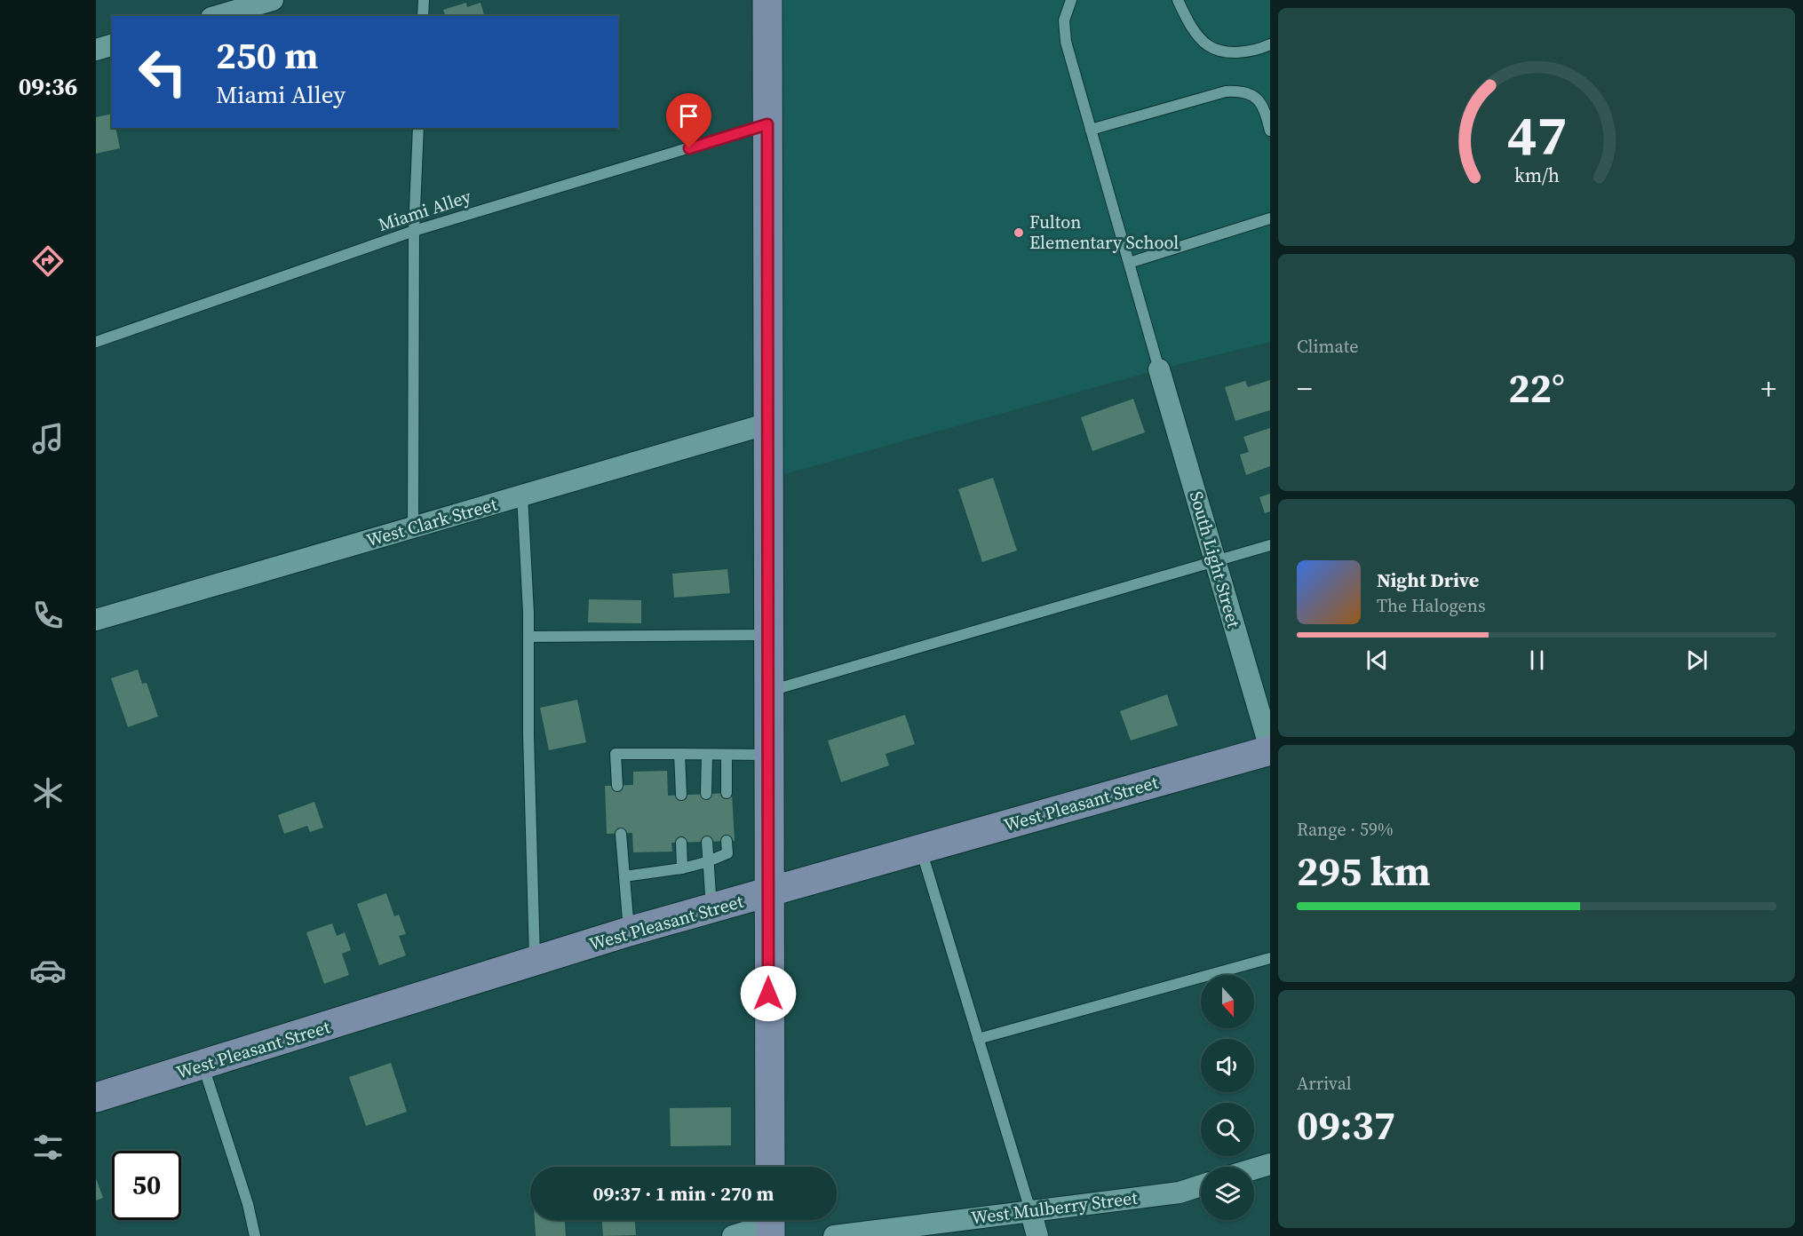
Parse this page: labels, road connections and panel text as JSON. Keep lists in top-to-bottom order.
{
  "streets": {
    "street": [
      "West Clark Street",
      "South Light Street",
      "West Pleasant Street",
      "West Mulberry Street"
    ],
    "lane": ["Miami Alley"]
  },
  "crossings": [
    ["South Light Street", "West Pleasant Street"]
  ],
  "places": ["Fulton Elementary School"],
  "north": "bottom",
  "page": {
    "tabs": "09:36",
    "turn": ["250 m", "Miami Alley"],
    "tile": [
      "Climate",
      ["Range · 59%", "295 km"],
      ["Arrival", "09:37"]
    ],
    "heat": ["−", "22°", "+"],
    "song": ["Night Drive", "The Halogens"],
    "limit": "50",
    "trip": "09:37 · 1 min · 270 m",
    "gauge": ["47", "km/h"]
  }
}
